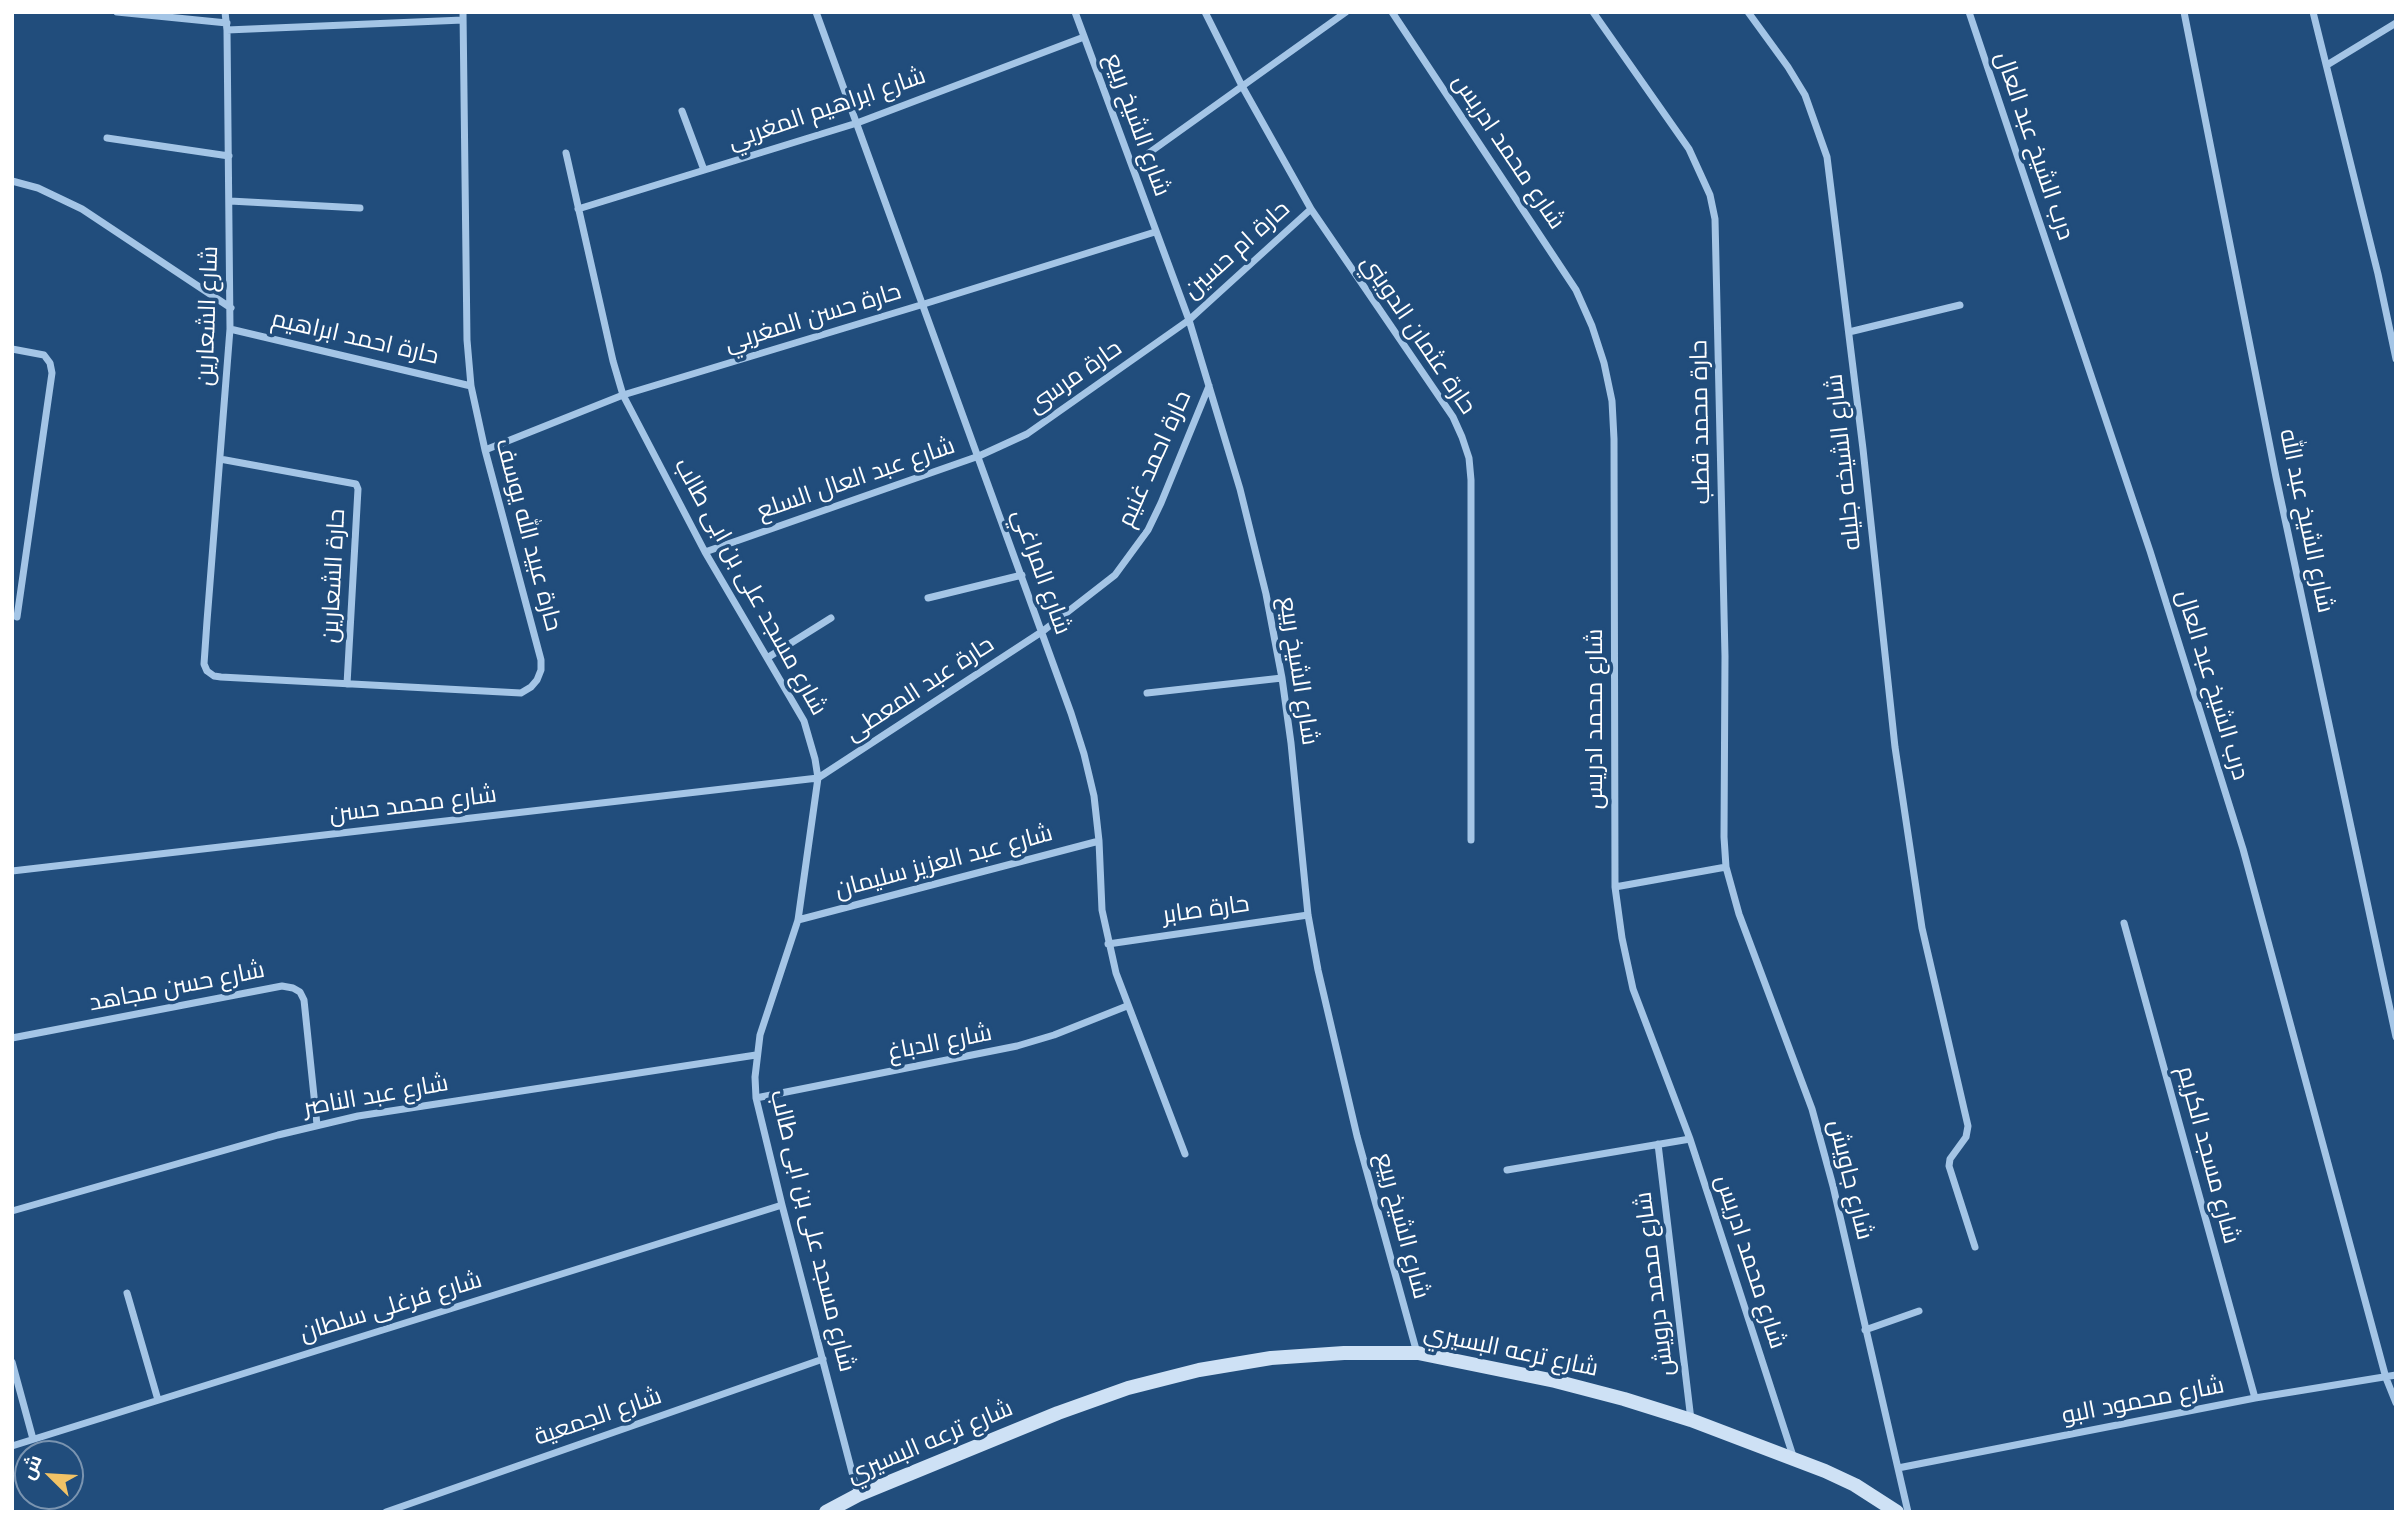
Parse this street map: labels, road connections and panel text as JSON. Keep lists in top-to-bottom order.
{
  "streets": {
    "street": [
      "شارع ابراهيم المغربي",
      "شارع الشيخ ربيع",
      "درب الشيخ عبد العال",
      "شارع محمد ادريس",
      "حارة ام حسين",
      "شارع الشعارين",
      "حارة حسن المغربي",
      "حارة عثمان الدويني",
      "حارة احمد ابراهيم",
      "حارة مرسى",
      "حارة محمد قطب",
      "حارة احمد غنيم",
      "شارع الشيخه جليله",
      "شارع عبد العال السلع",
      "شارع الشيخ عبد الله",
      "حارة عبيد الله يوسف",
      "شارع المراغي",
      "حارة الشعارين",
      "شارع مسجد على بن ابى طالب",
      "حارة عبد المعطى",
      "شارع محمد حسن",
      "شارع عبد العزيز سليمان",
      "حارة صابر",
      "شارع حسن مجاهد",
      "شارع الدباغ",
      "شارع عبد الناصر",
      "شارع مسجد الكريم",
      "شارع جاويش",
      "شارع محمد درويش",
      "شارع فرغلى سلطان",
      "شارع ترعه البسيري",
      "شارع محمود البو",
      "شارع الجمعية"
    ]
  },
  "crossings": [
    ["شارع ابراهيم المغربي", "شارع الشيخ ربيع"],
    ["شارع ابراهيم المغربي", "شارع المراغي"],
    ["شارع ابراهيم المغربي", "شارع مسجد على بن ابى طالب"],
    ["شارع الشيخ ربيع", "حارة ام حسين"],
    ["شارع الشيخ ربيع", "حارة حسن المغربي"],
    ["شارع الشيخ ربيع", "حارة مرسى"],
    ["شارع الشيخ ربيع", "حارة احمد غنيم"],
    ["شارع الشيخ ربيع", "حارة صابر"],
    ["شارع الشيخ ربيع", "شارع ترعه البسيري"],
    ["درب الشيخ عبد العال", "شارع محمود البو"],
    ["شارع محمد ادريس", "شارع ترعه البسيري"],
    ["حارة ام حسين", "حارة عثمان الدويني"],
    ["حارة ام حسين", "حارة مرسى"],
    ["شارع الشعارين", "حارة احمد ابراهيم"],
    ["شارع الشعارين", "حارة عبيد الله يوسف"],
    ["شارع الشعارين", "حارة الشعارين"],
    ["حارة حسن المغربي", "حارة عبيد الله يوسف"],
    ["حارة حسن المغربي", "شارع المراغي"],
    ["حارة حسن المغربي", "شارع مسجد على بن ابى طالب"],
    ["حارة احمد ابراهيم", "حارة عبيد الله يوسف"],
    ["حارة مرسى", "شارع عبد العال السلع"],
    ["حارة مرسى", "شارع المراغي"],
    ["حارة محمد قطب", "شارع جاويش"],
    ["حارة احمد غنيم", "شارع المراغي"],
    ["حارة احمد غنيم", "حارة عبد المعطى"],
    ["شارع عبد العال السلع", "شارع المراغي"],
    ["شارع عبد العال السلع", "شارع مسجد على بن ابى طالب"],
    ["حارة عبيد الله يوسف", "حارة الشعارين"],
    ["شارع المراغي", "حارة عبد المعطى"],
    ["شارع المراغي", "شارع عبد العزيز سليمان"],
    ["شارع المراغي", "حارة صابر"],
    ["شارع المراغي", "شارع الدباغ"],
    ["شارع مسجد على بن ابى طالب", "حارة عبد المعطى"],
    ["شارع مسجد على بن ابى طالب", "شارع محمد حسن"],
    ["شارع مسجد على بن ابى طالب", "شارع عبد العزيز سليمان"],
    ["شارع مسجد على بن ابى طالب", "شارع الدباغ"],
    ["شارع مسجد على بن ابى طالب", "شارع عبد الناصر"],
    ["شارع مسجد على بن ابى طالب", "شارع فرغلى سلطان"],
    ["شارع مسجد على بن ابى طالب", "شارع ترعه البسيري"],
    ["شارع مسجد على بن ابى طالب", "شارع الجمعية"],
    ["حارة عبد المعطى", "شارع محمد حسن"],
    ["شارع حسن مجاهد", "شارع عبد الناصر"],
    ["شارع مسجد الكريم", "شارع محمود البو"],
    ["شارع جاويش", "شارع محمود البو"],
    ["شارع محمد درويش", "شارع ترعه البسيري"]
  ],
  "north": "top left"
}
